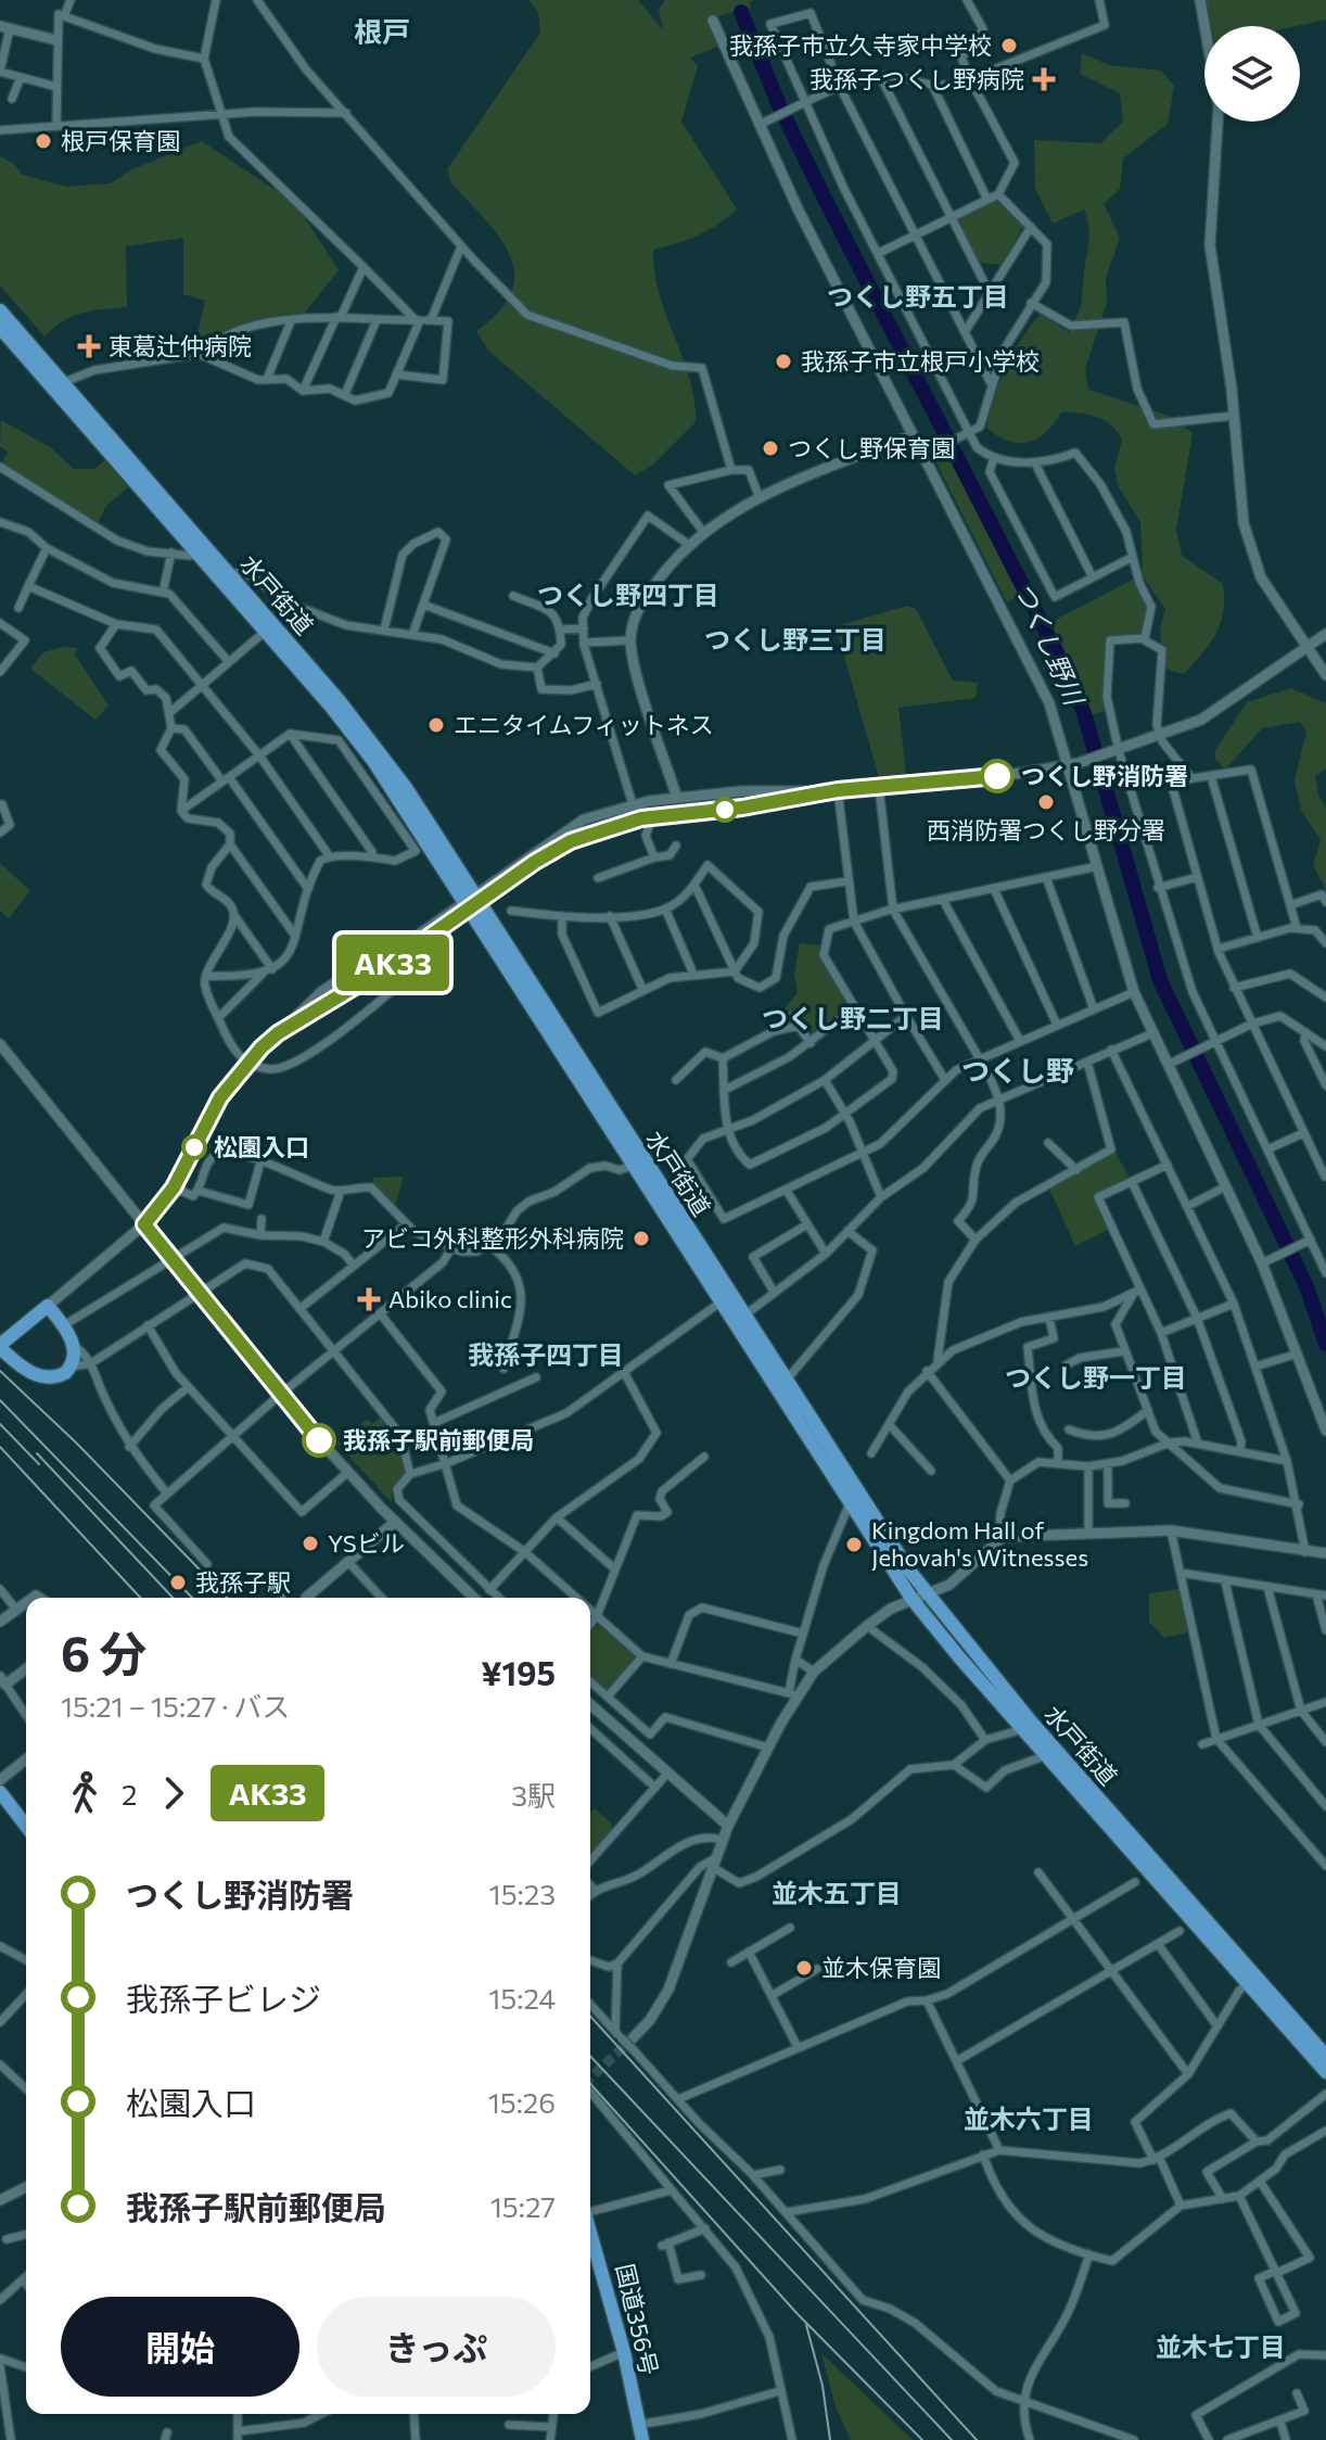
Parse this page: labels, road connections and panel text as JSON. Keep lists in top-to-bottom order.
{
  "streets": {
    "highway": ["水戸街道", "国道356号"]
  },
  "districts": [
    "根戸",
    "つくし野五丁目",
    "つくし野四丁目",
    "つくし野三丁目",
    "つくし野二丁目",
    "つくし野",
    "我孫子四丁目",
    "つくし野一丁目",
    "並木五丁目",
    "並木六丁目",
    "並木七丁目"
  ],
  "water": ["つくし野川"],
  "places": {
    "other": [
      "我孫子市立久寺家中学校",
      "根戸保育園",
      "我孫子市立根戸小学校",
      "つくし野保育園",
      "エニタイムフィットネス",
      "つくし野消防署",
      "西消防署つくし野分署",
      "松園入口",
      "アビコ外科整形外科病院",
      "我孫子駅前郵便局",
      "YSビル",
      "Kingdom Hall of Jehovah's Witnesses",
      "我孫子駅",
      "並木保育園"
    ],
    "health": ["我孫子つくし野病院", "東葛辻仲病院", "Abiko clinic"]
  },
  "lines": ["bus line AK33"],
  "page": {
    "on_map": "AK33",
    "heading": ["6 分", "15:21 – 15:27 · バス", "¥195"],
    "legs": ["2", "AK33", "3駅"],
    "list": [
      {
        "name": "つくし野消防署",
        "value": "15:23"
      },
      {
        "name": "我孫子ビレジ",
        "value": "15:24"
      },
      {
        "name": "松園入口",
        "value": "15:26"
      },
      {
        "name": "我孫子駅前郵便局",
        "value": "15:27"
      }
    ],
    "buttons": ["開始", "きっぷ"]
  }
}
